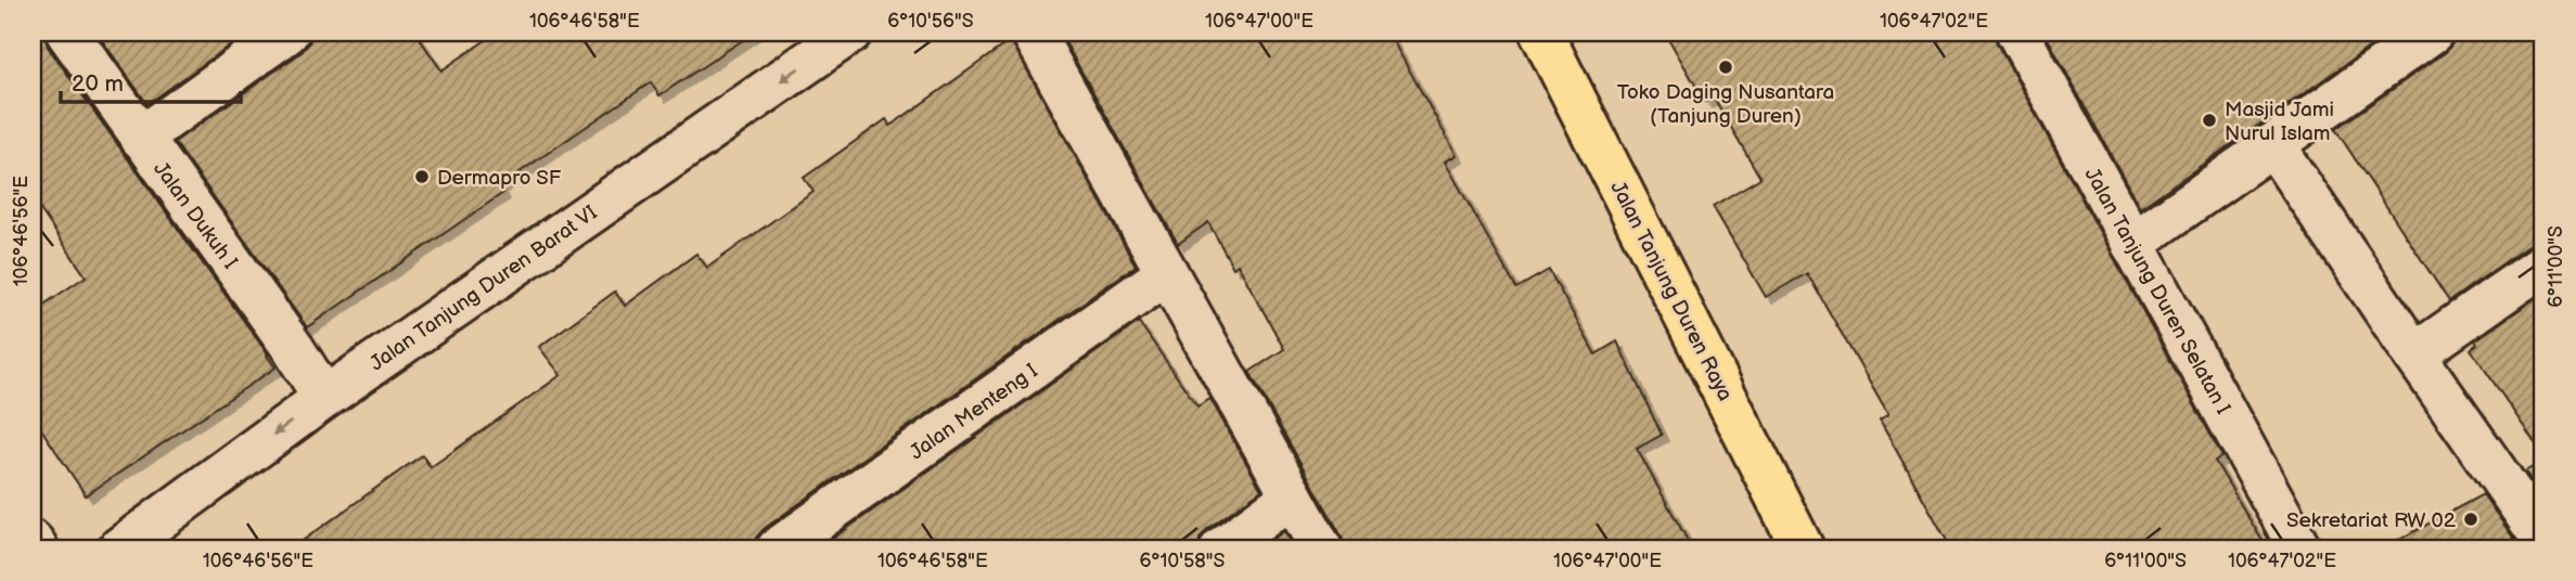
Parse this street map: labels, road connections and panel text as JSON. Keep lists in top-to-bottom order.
{
  "streets": {
    "main road": ["Jalan Tanjung Duren Raya"],
    "street": [
      "Jalan Dukuh I",
      "Jalan Tanjung Duren Barat VI",
      "Jalan Tanjung Duren Selatan I",
      "Jalan Menteng I"
    ]
  },
  "crossings": [
    ["Jalan Dukuh I", "Jalan Tanjung Duren Barat VI"]
  ],
  "one_way": ["Jalan Tanjung Duren Barat VI"],
  "places": [
    "Toko Daging Nusantara (Tanjung Duren)",
    "Masjid Jami Nurul Islam",
    "Dermapro SF",
    "Sekretariat RW 02"
  ],
  "scale_bar": "20 m",
  "coordinates": [
    "106°46'58\"E",
    "6°10'56\"S",
    "106°47'00\"E",
    "106°47'02\"E",
    "106°46'56\"E",
    "6°11'00\"S",
    "6°10'58\"S"
  ]
}
